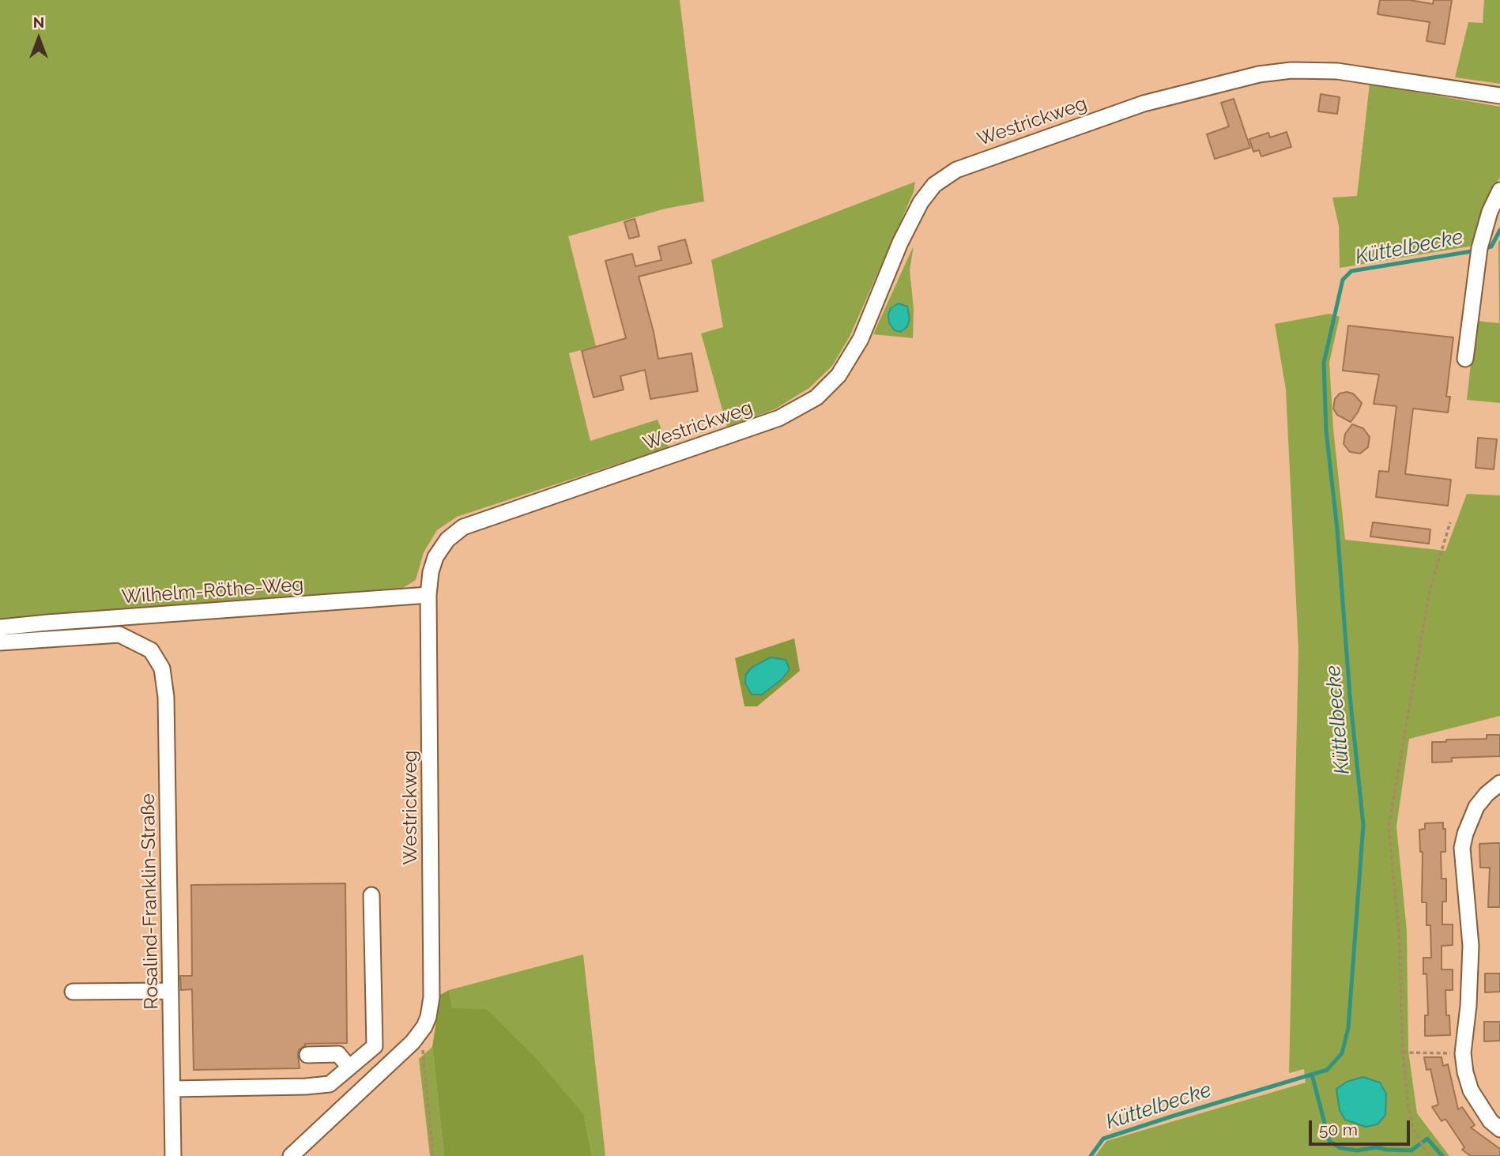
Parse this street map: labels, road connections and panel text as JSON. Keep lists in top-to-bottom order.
{
  "streets": {
    "street": ["Westrickweg", "Wilhelm-Röthe-Weg", "Rosalind-Franklin-Straße"]
  },
  "crossings": [
    ["Westrickweg", "Wilhelm-Röthe-Weg"]
  ],
  "water": ["Küttelbecke"],
  "scale_bar": "50 m",
  "north": "top"
}
